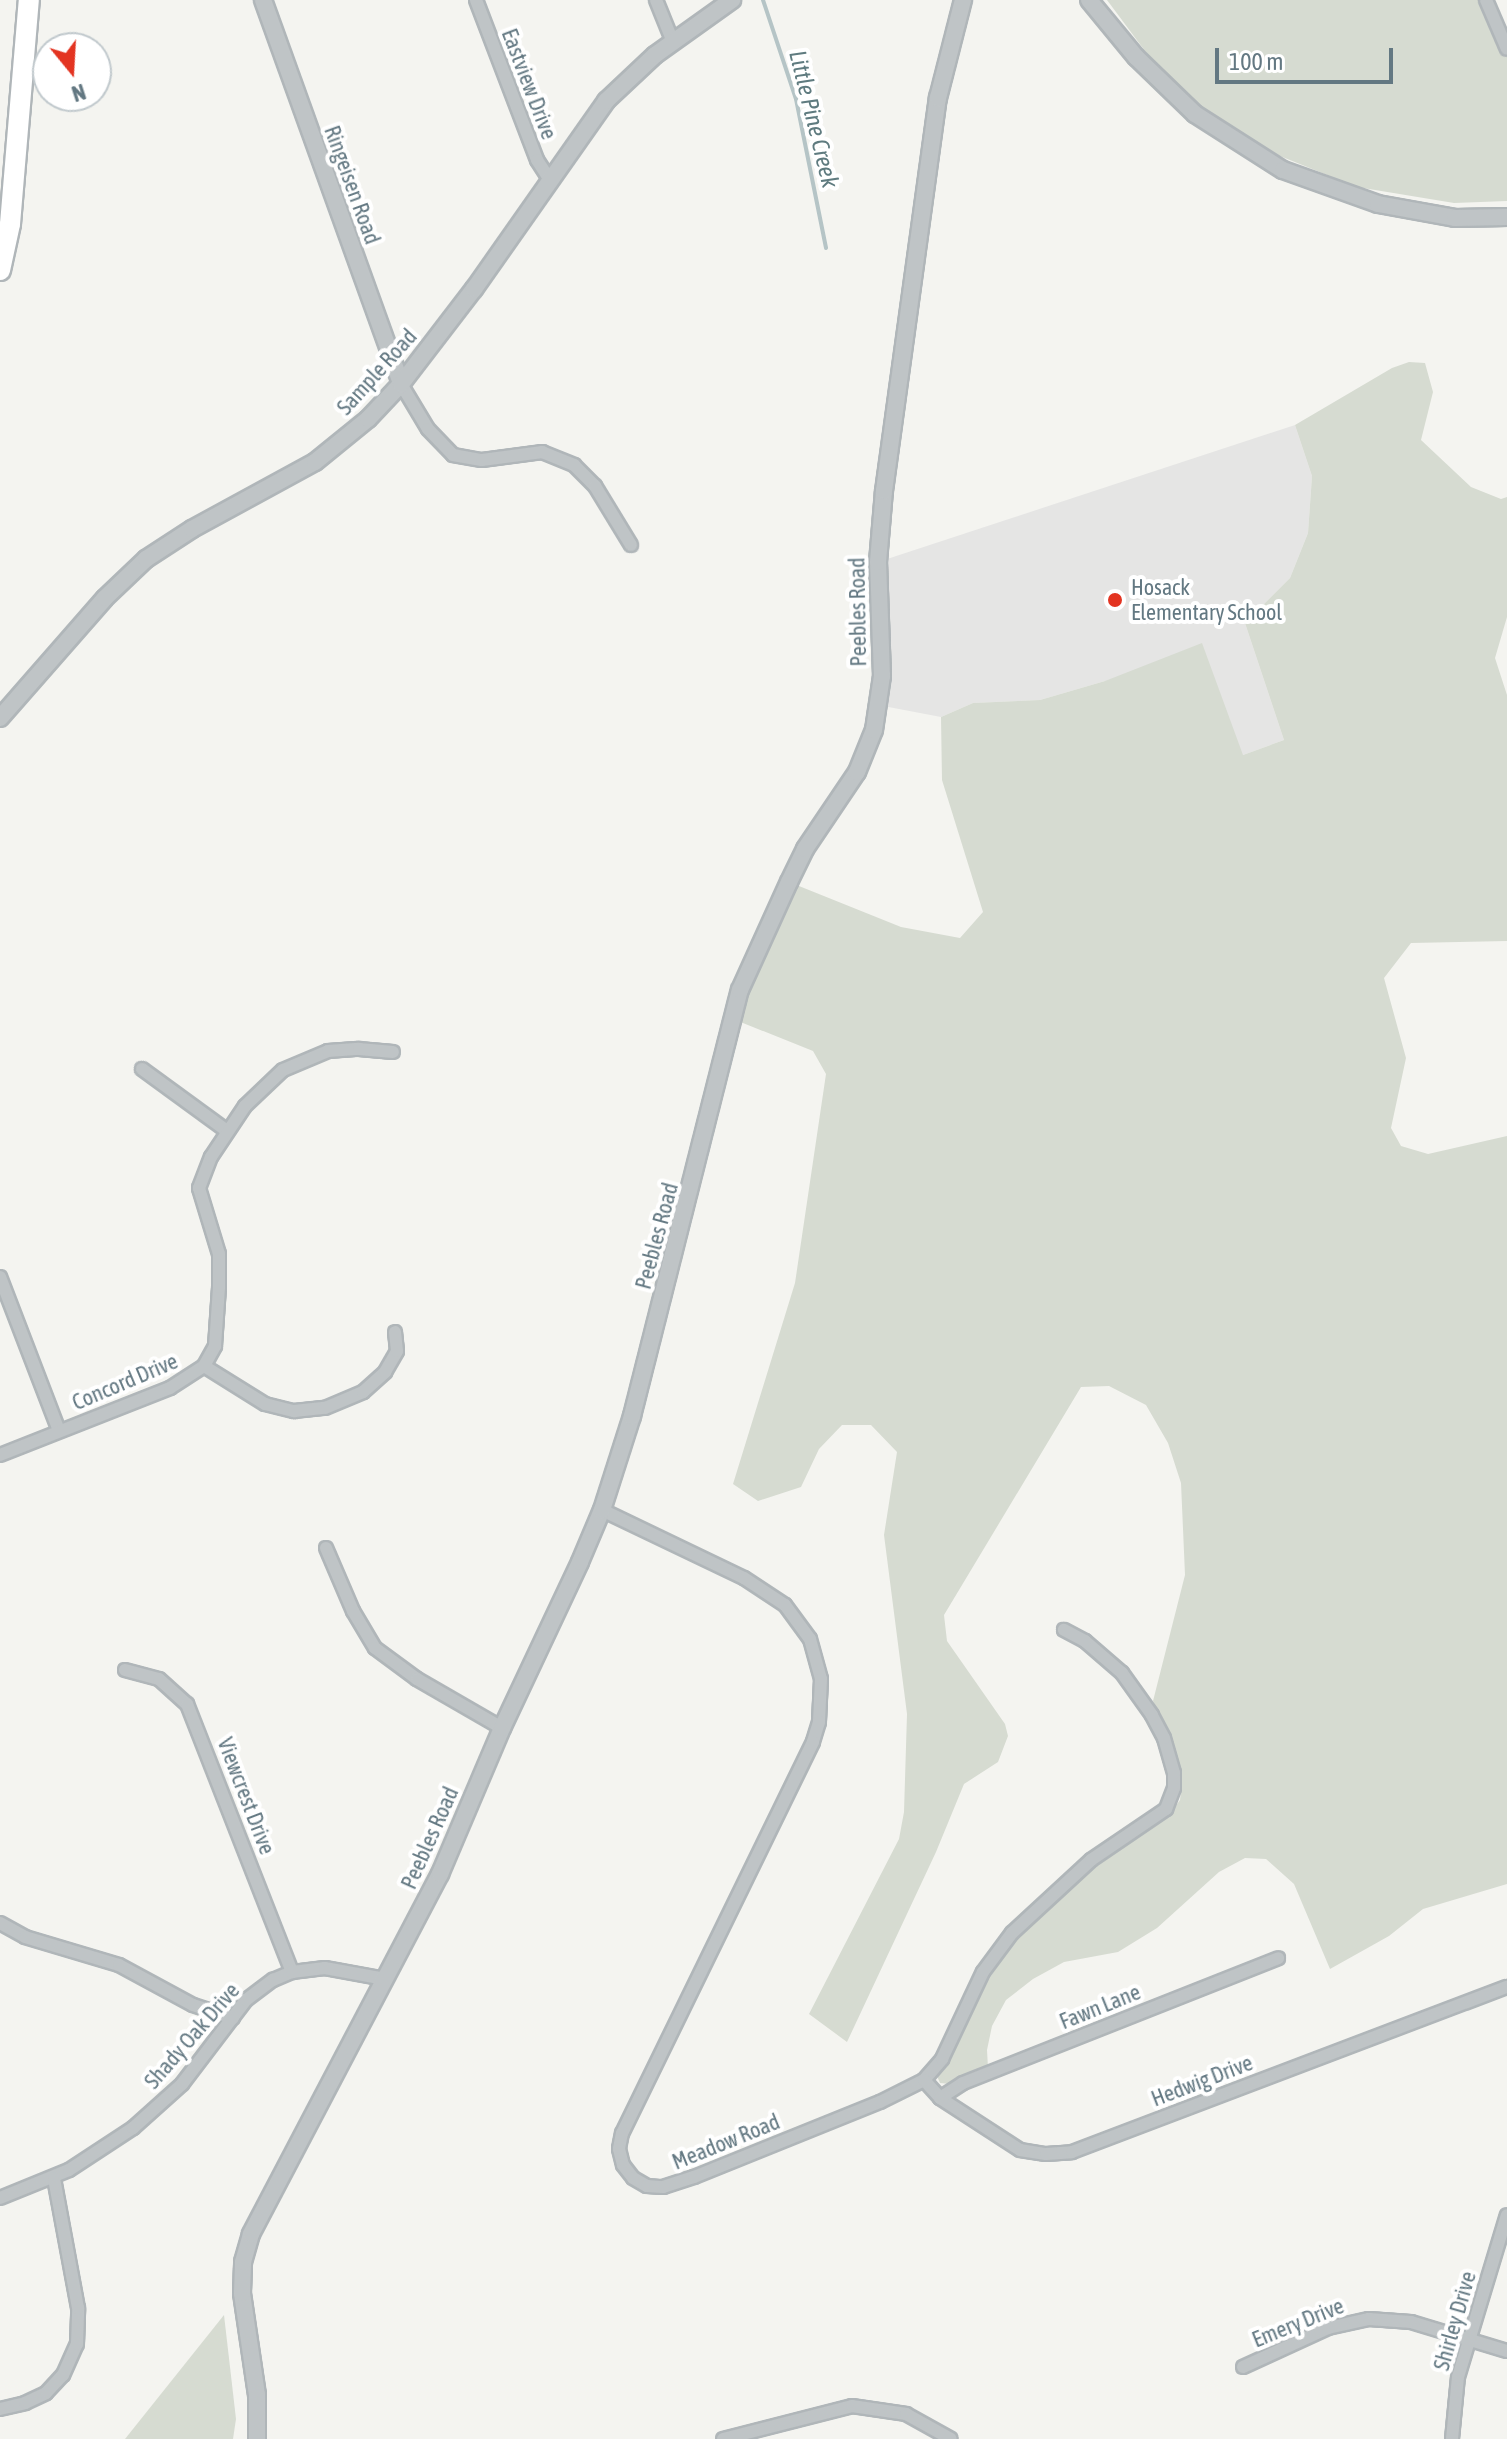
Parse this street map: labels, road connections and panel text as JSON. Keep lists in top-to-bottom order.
{
  "streets": {
    "street": [
      "Eastview Drive",
      "Ringeisen Road",
      "Sample Road",
      "Peebles Road",
      "Concord Drive",
      "Viewcrest Drive",
      "Fawn Lane",
      "Shady Oak Drive",
      "Hedwig Drive",
      "Meadow Road",
      "Shirley Drive",
      "Emery Drive"
    ]
  },
  "crossings": [
    ["Eastview Drive", "Sample Road"],
    ["Ringeisen Road", "Sample Road"],
    ["Peebles Road", "Shady Oak Drive"],
    ["Peebles Road", "Meadow Road"],
    ["Viewcrest Drive", "Shady Oak Drive"],
    ["Fawn Lane", "Hedwig Drive"],
    ["Hedwig Drive", "Meadow Road"],
    ["Shirley Drive", "Emery Drive"]
  ],
  "water": ["Little Pine Creek"],
  "places": ["Hosack Elementary School"],
  "scale_bar": "100 m",
  "north": "bottom"
}
